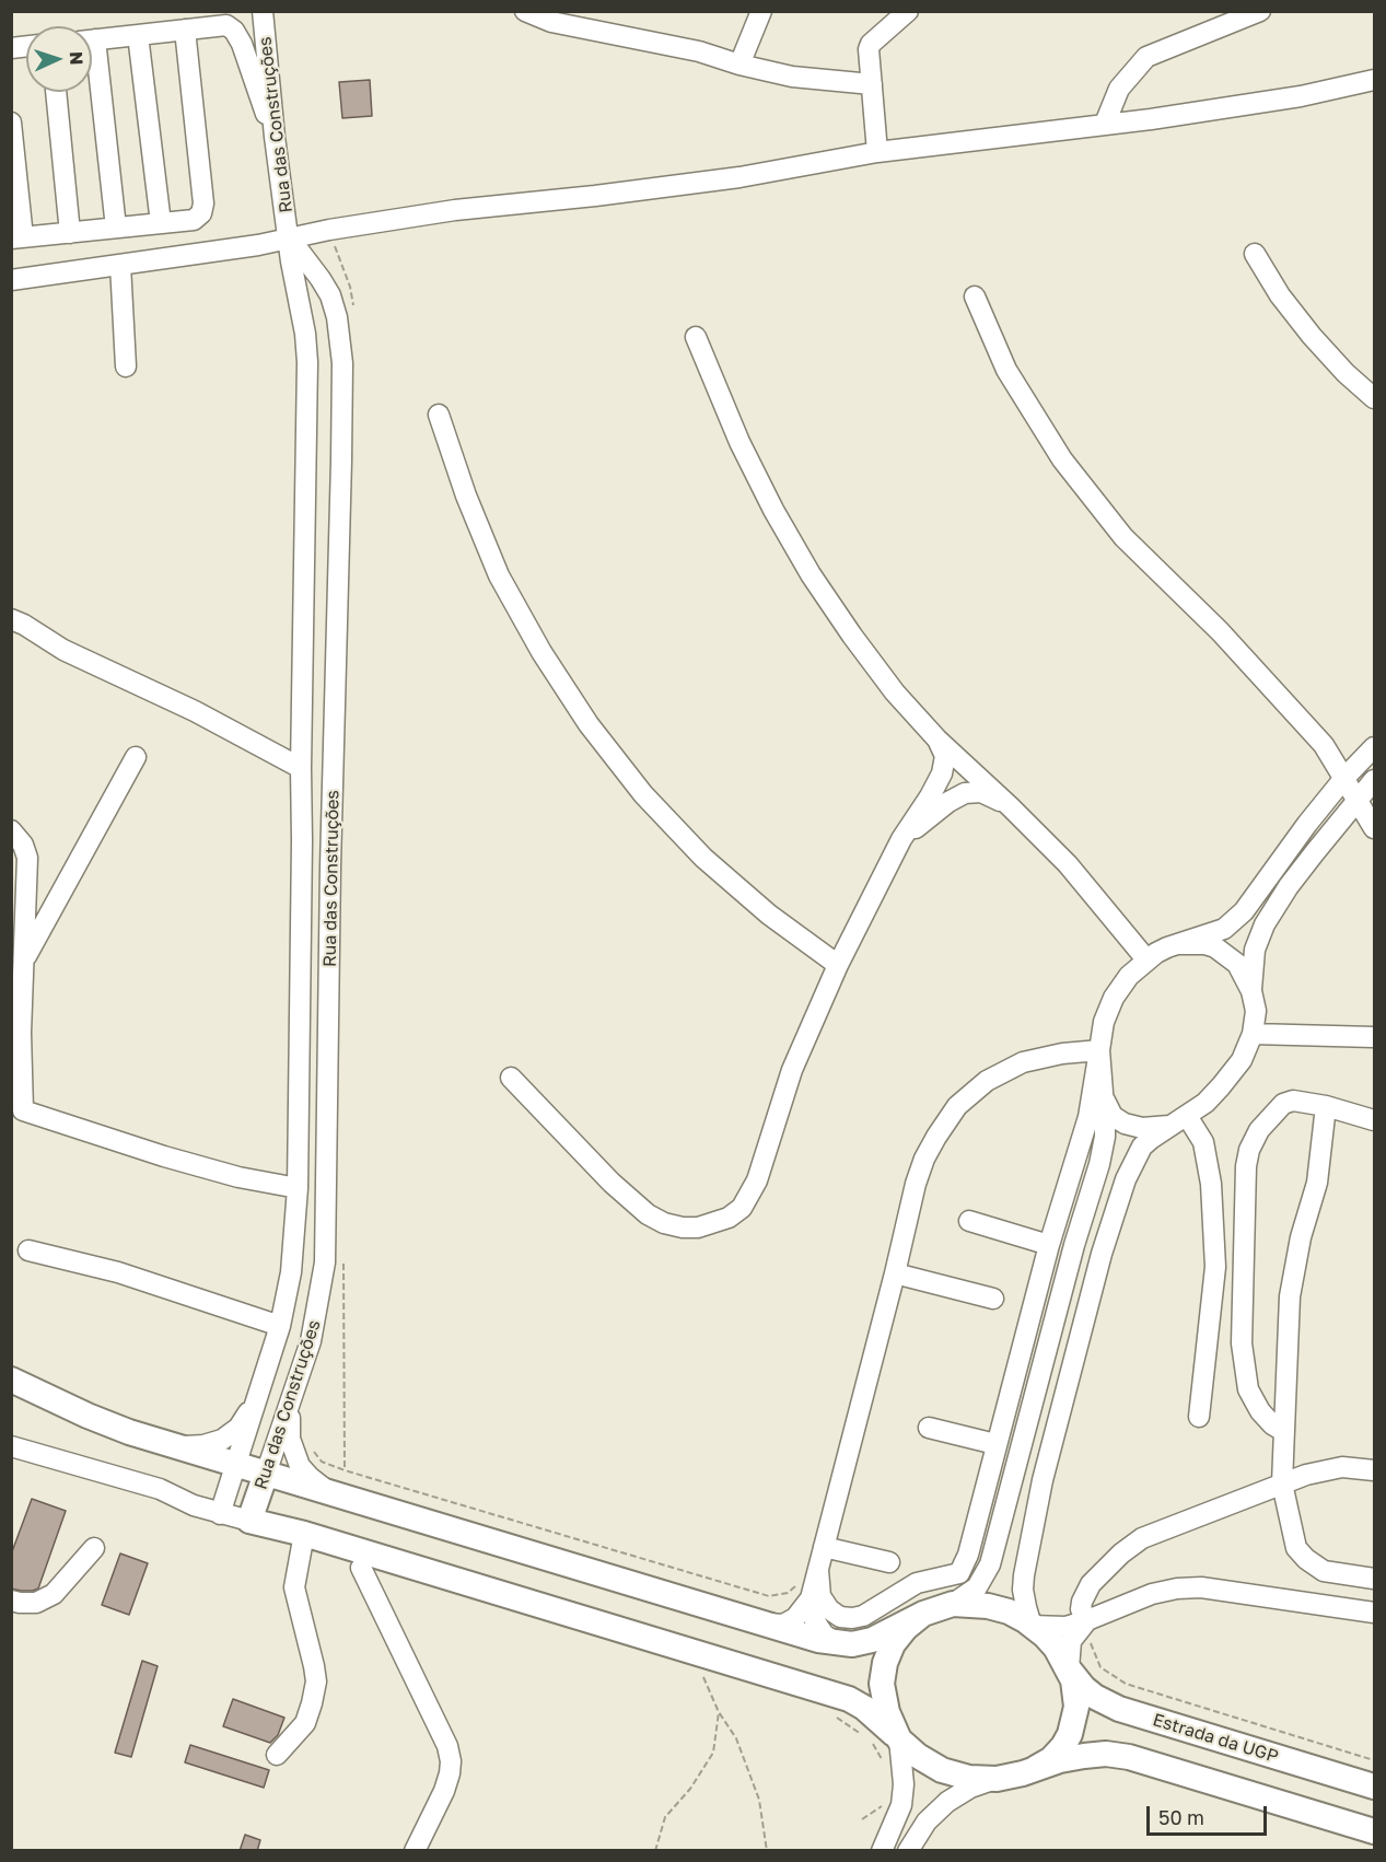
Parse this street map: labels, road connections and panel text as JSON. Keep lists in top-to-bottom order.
{
  "streets": {
    "main road": ["Rua das Construções", "Estrada da UGP"]
  },
  "scale_bar": "50 m",
  "north": "right"
}
